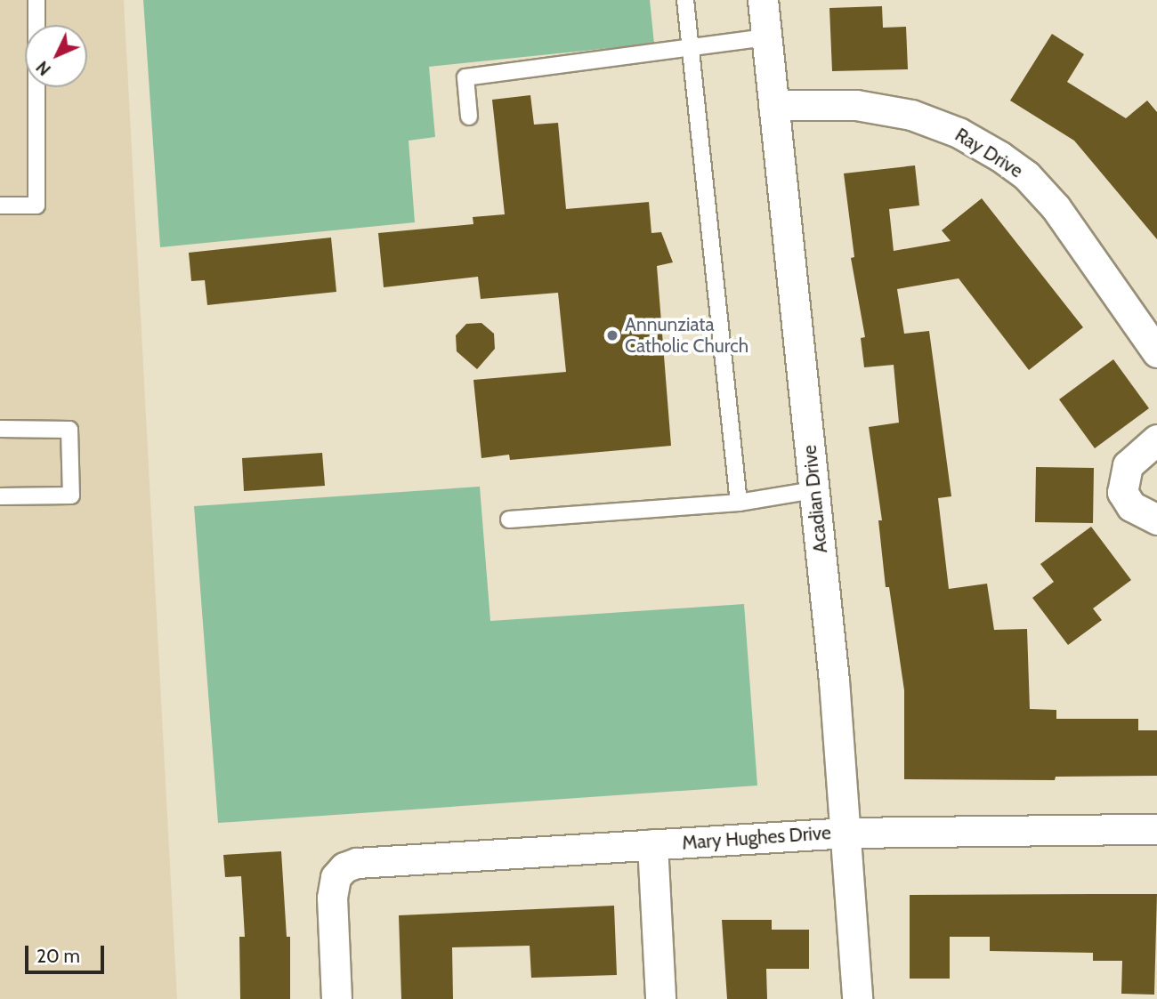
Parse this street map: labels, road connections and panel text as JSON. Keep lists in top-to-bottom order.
{
  "streets": {
    "street": ["Ray Drive", "Acadian Drive", "Mary Hughes Drive"]
  },
  "crossings": [
    ["Ray Drive", "Acadian Drive"],
    ["Acadian Drive", "Mary Hughes Drive"]
  ],
  "places": ["Annunziata Catholic Church"],
  "scale_bar": "20 m",
  "north": "bottom left"
}
